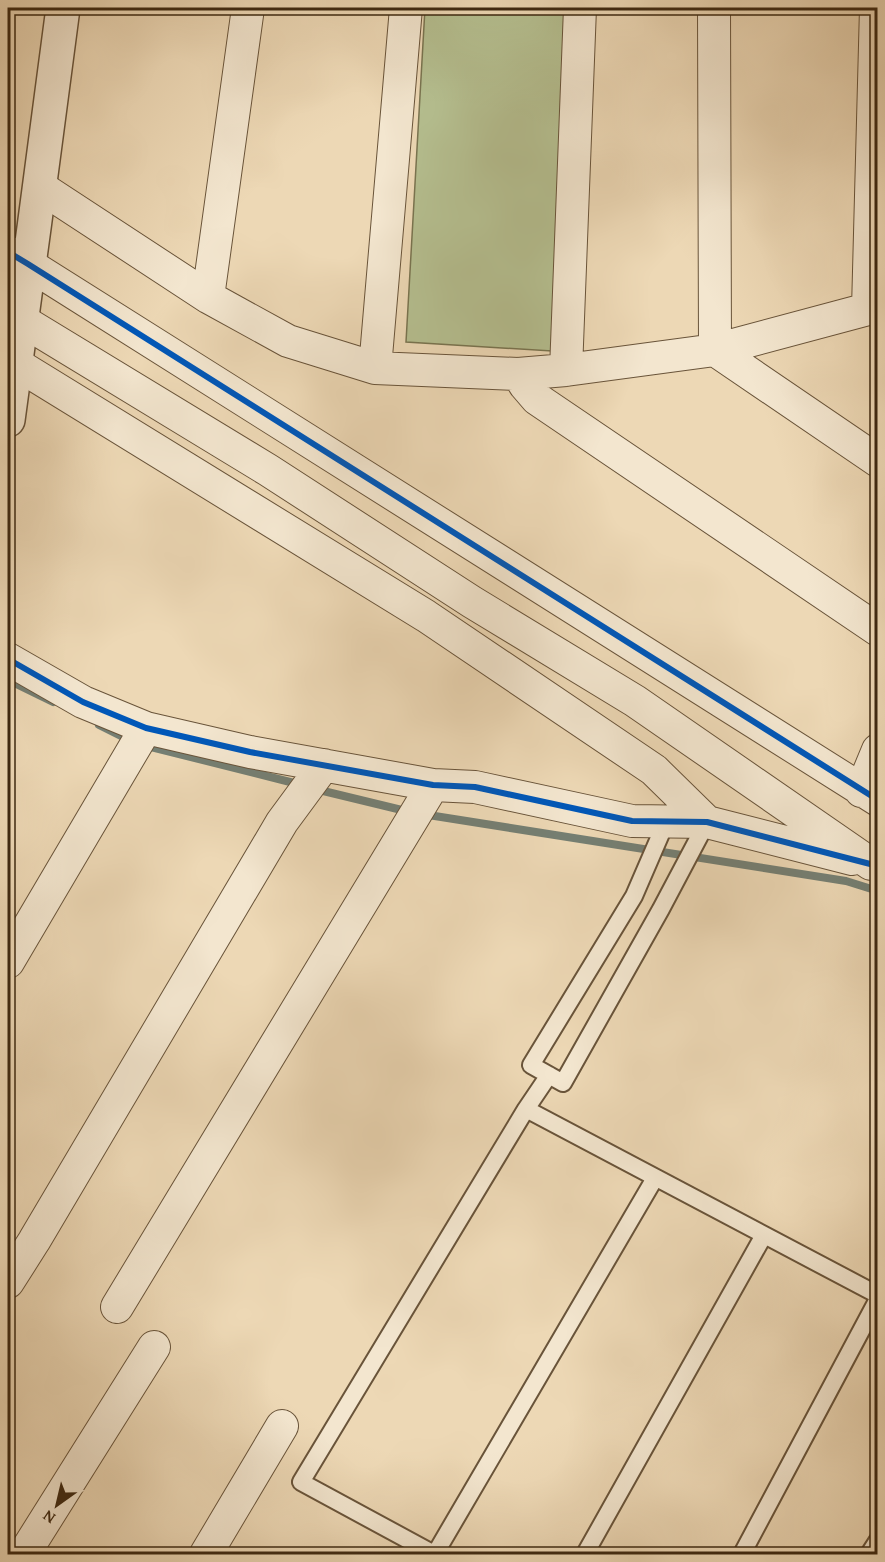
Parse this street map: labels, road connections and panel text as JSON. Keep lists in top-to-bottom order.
{
  "north": "bottom left"
}
